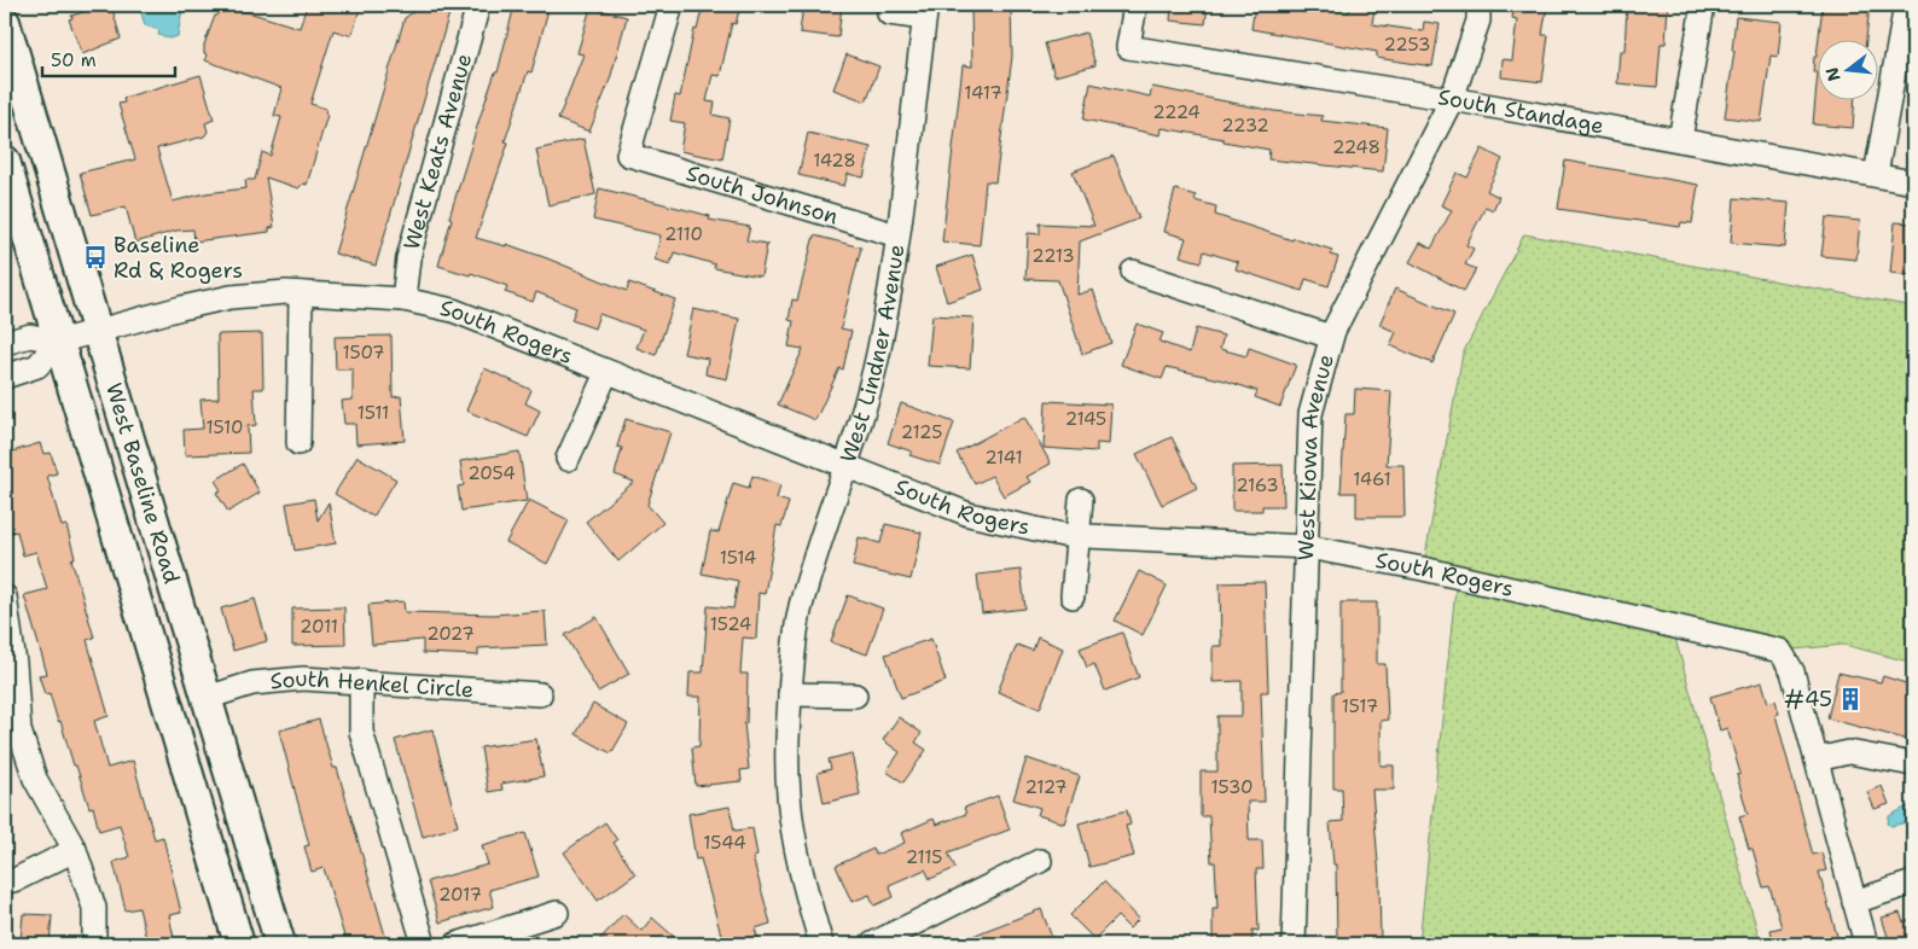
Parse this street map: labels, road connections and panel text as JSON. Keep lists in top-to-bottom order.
{
  "streets": {
    "main road": ["West Baseline Road"],
    "street": [
      "South Standage",
      "West Keats Avenue",
      "South Johnson",
      "South Rogers",
      "West Lindner Avenue",
      "West Kiowa Avenue",
      "South Henkel Circle"
    ]
  },
  "crossings": [
    ["South Standage", "West Kiowa Avenue"],
    ["West Keats Avenue", "South Rogers"],
    ["South Johnson", "West Lindner Avenue"],
    ["South Rogers", "West Lindner Avenue"],
    ["South Rogers", "West Kiowa Avenue"],
    ["South Rogers", "West Baseline Road"],
    ["West Baseline Road", "South Henkel Circle"]
  ],
  "places": {
    "bus stop": ["Baseline Rd & Rogers"],
    "building": ["#45"]
  },
  "house_numbers": [
    "2253",
    "1417",
    "2224",
    "2232",
    "2248",
    "1428",
    "2110",
    "2213",
    "1507",
    "1511",
    "2145",
    "1510",
    "2125",
    "2141",
    "2054",
    "1461",
    "2163",
    "1514",
    "1524",
    "2011",
    "2027",
    "1517",
    "2127",
    "1530",
    "1544",
    "2115",
    "2017"
  ],
  "scale_bar": "50 m",
  "north": "left"
}
